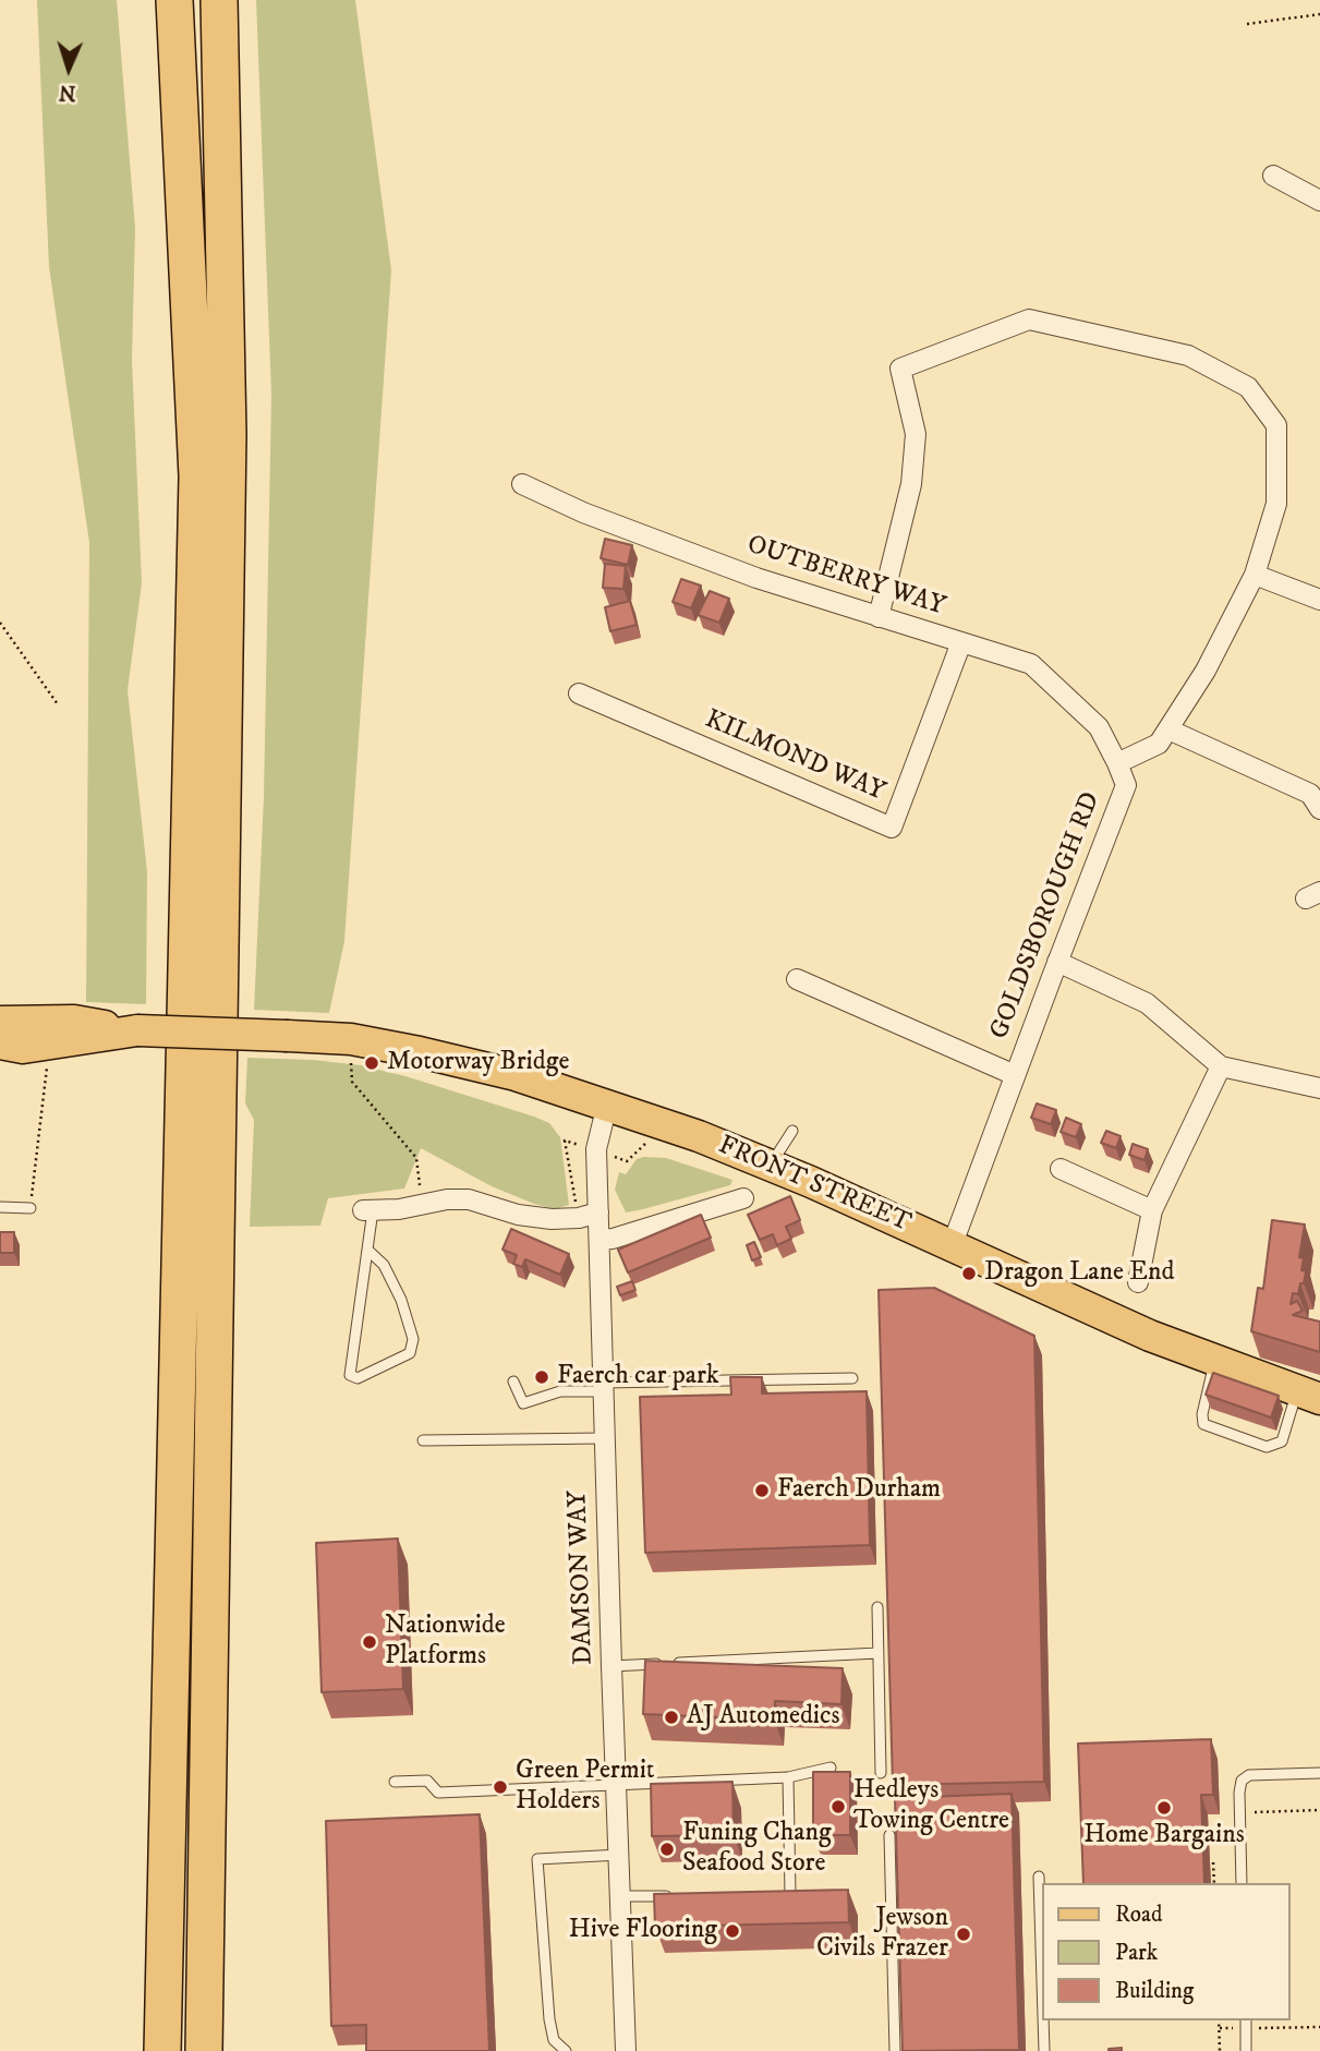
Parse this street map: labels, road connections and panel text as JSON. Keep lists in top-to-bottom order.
{
  "streets": {
    "main road": ["FRONT STREET"],
    "street": [
      "OUTBERRY WAY",
      "KILMOND WAY",
      "GOLDSBOROUGH RD",
      "DAMSON WAY"
    ]
  },
  "crossings": [
    ["OUTBERRY WAY", "KILMOND WAY"],
    ["OUTBERRY WAY", "GOLDSBOROUGH RD"],
    ["GOLDSBOROUGH RD", "FRONT STREET"],
    ["FRONT STREET", "DAMSON WAY"]
  ],
  "places": [
    "Motorway Bridge",
    "Dragon Lane End",
    "Faerch car park",
    "Faerch Durham",
    "Nationwide Platforms",
    "AJ Automedics",
    "Green Permit Holders",
    "Hedleys Towing Centre",
    "Home Bargains",
    "Funing Chang Seafood Store",
    "Hive Flooring",
    "Jewson Civils Frazer"
  ],
  "legend": ["Road", "Park", "Building"],
  "north": "bottom"
}
